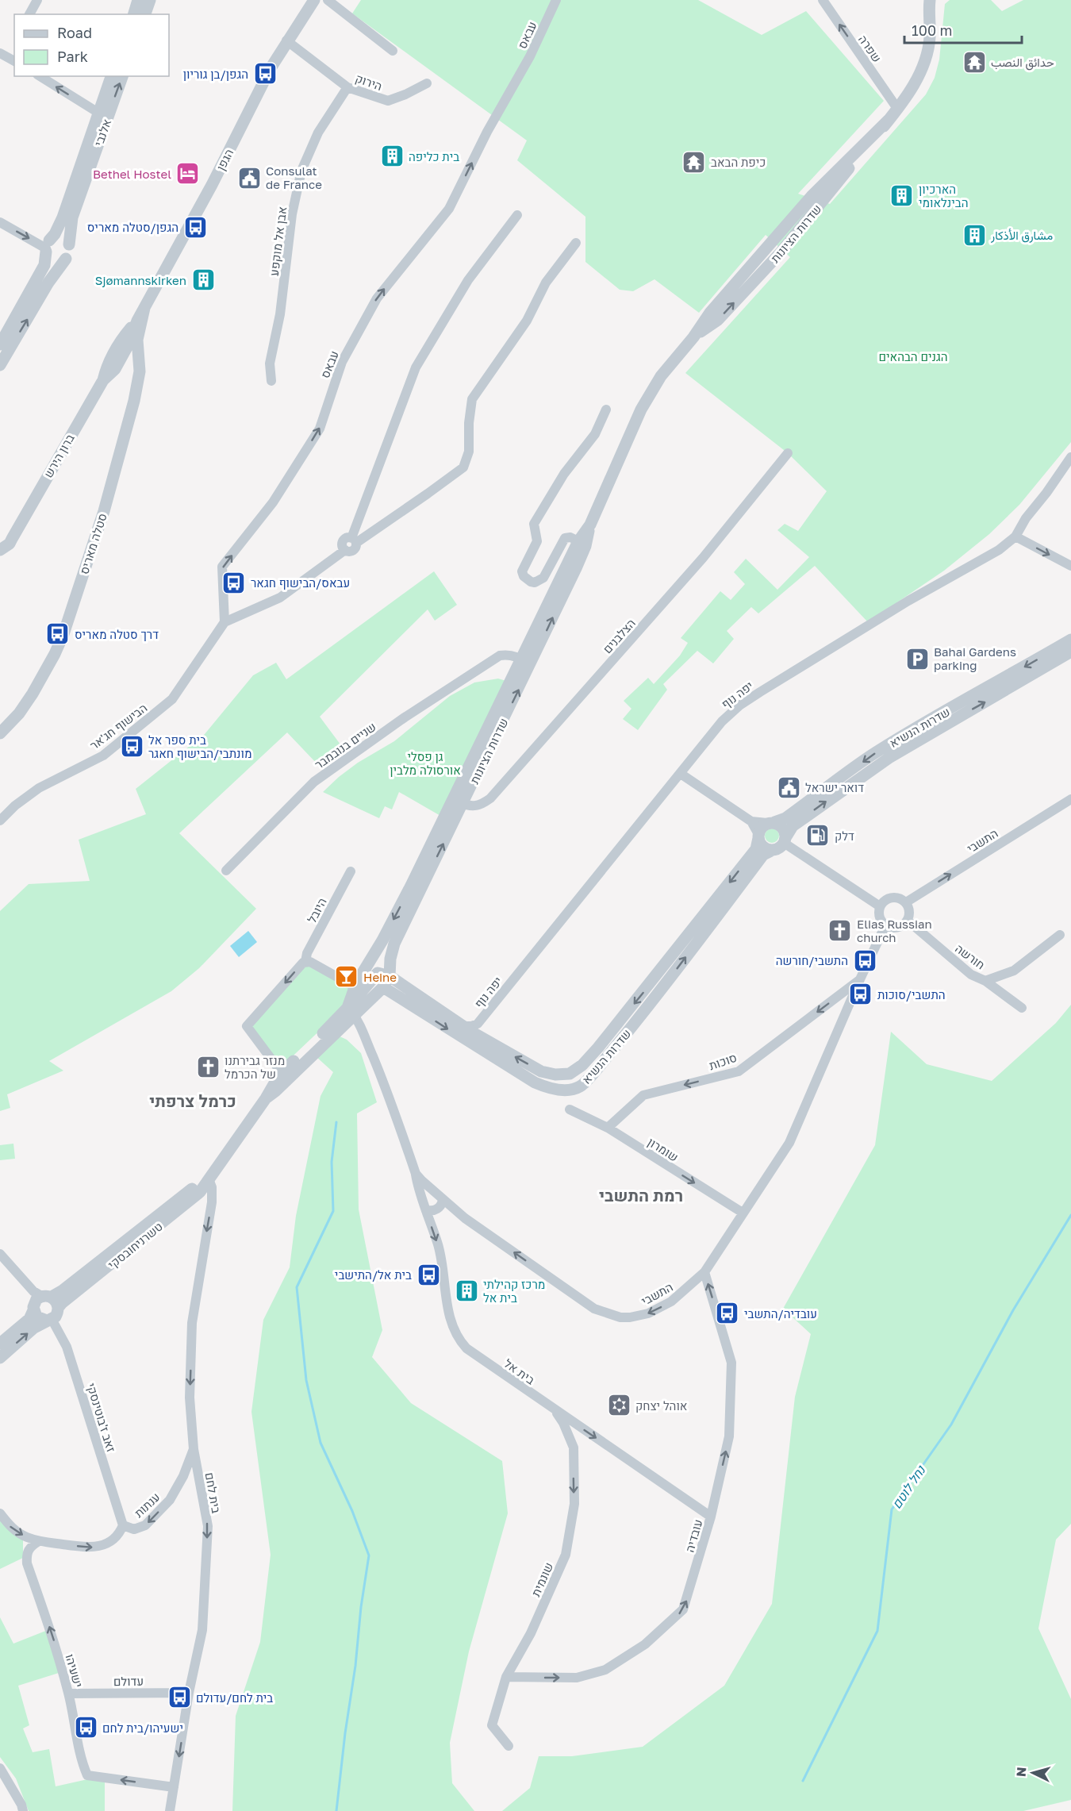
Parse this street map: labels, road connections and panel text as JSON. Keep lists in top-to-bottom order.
{
  "streets": {
    "street": [
      "עבאס",
      "שפרה",
      "הירוק",
      "אלנבי",
      "הגפן",
      "שדרות הציונות",
      "אבן אל מוקפע",
      "ברון הירש",
      "סטלה מאריס",
      "הצלבנים",
      "יפה נוף",
      "הבישוף חג'אר",
      "שדרות הנשיא",
      "שניים בנובמבר",
      "התשבי",
      "היובל",
      "חורשה",
      "סוכות",
      "שומרון",
      "טשרניחובסקי",
      "בית אל",
      "זאב ז'בוטינסקי",
      "בית לחם",
      "ענתות",
      "עובדיה",
      "שונמית",
      "ישעיהו",
      "עדולם"
    ]
  },
  "crossings": [
    ["עבאס", "הבישוף חג'אר"],
    ["שפרה", "שדרות הציונות"],
    ["הירוק", "הגפן"],
    ["הירוק", "אבן אל מוקפע"],
    ["הגפן", "ברון הירש"],
    ["הגפן", "סטלה מאריס"],
    ["שדרות הציונות", "הצלבנים"],
    ["שדרות הציונות", "שדרות הנשיא"],
    ["שדרות הציונות", "שניים בנובמבר"],
    ["שדרות הציונות", "טשרניחובסקי"],
    ["יפה נוף", "שדרות הנשיא"],
    ["שדרות הנשיא", "טשרניחובסקי"],
    ["התשבי", "חורשה"],
    ["התשבי", "סוכות"],
    ["התשבי", "שומרון"],
    ["התשבי", "טשרניחובסקי"],
    ["התשבי", "בית אל"],
    ["התשבי", "עובדיה"],
    ["סוכות", "שומרון"],
    ["טשרניחובסקי", "זאב ז'בוטינסקי"],
    ["טשרניחובסקי", "בית לחם"],
    ["בית אל", "עובדיה"],
    ["בית אל", "שונמית"],
    ["זאב ז'בוטינסקי", "ענתות"],
    ["בית לחם", "ענתות"],
    ["בית לחם", "ישעיהו"],
    ["בית לחם", "עדולם"],
    ["ענתות", "ישעיהו"],
    ["עובדיה", "שונמית"],
    ["ישעיהו", "עדולם"]
  ],
  "one_way": [
    "שפרה",
    "סוכות",
    "שומרון",
    "בית אל",
    "בית לחם",
    "עובדיה",
    "שונמית",
    "ישעיהו"
  ],
  "districts": ["כרמל צרפתי", "רמת התשבי"],
  "water": ["נחל לוטם"],
  "parks": ["הגנים הבהאים", "גן פסלי אורסולה מלבין"],
  "places": {
    "temple": ["حدائق النصب", "כיפת הבאב"],
    "bus stop": [
      "הגפן/בן גוריון",
      "הגפן/סטלה מאריס",
      "עבאס/הבישוף חגאר",
      "דרך סטלה מאריס",
      "בית ספר אל מונתבי/הבישוף חאגר",
      "התשבי/חורשה",
      "התשבי/סוכות",
      "בית אל/התישבי",
      "עובדיה/התשבי",
      "בית לחם/עדולם",
      "ישעיהו/בית לחם"
    ],
    "building": [
      "בית כליפה",
      "הארכיון הבינלאומי",
      "مشارق الأذكار",
      "Sjømannskirken",
      "מרכז קהילתי בית אל"
    ],
    "hotel": ["Bethel Hostel"],
    "public building": ["Consulat de France", "דואר ישראל"],
    "parking": ["Bahai Gardens parking"],
    "fuel station": ["דלק"],
    "church": ["Elias Russian church", "מנזר גבירתנו של הכרמל"],
    "bar": ["Heine"],
    "synagogue": ["אוהל יצחק"]
  },
  "legend": ["Road", "Park"],
  "scale_bar": "100 m",
  "north": "left"
}
